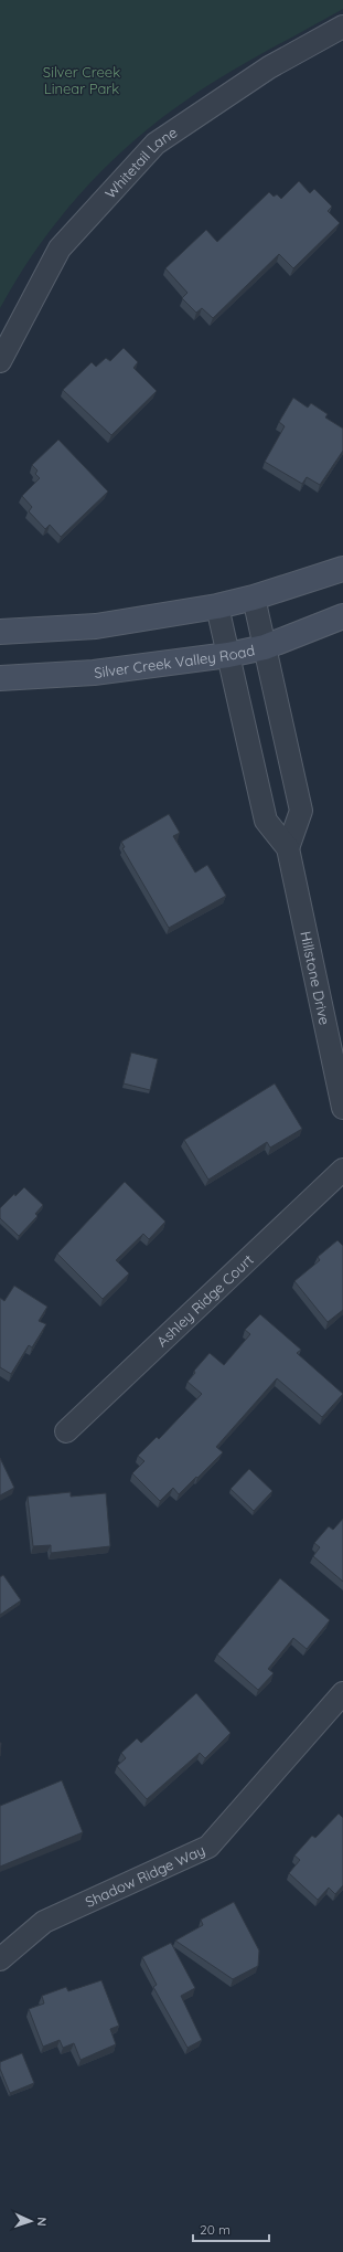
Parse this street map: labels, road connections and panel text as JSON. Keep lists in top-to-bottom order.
{
  "streets": {
    "main road": ["Silver Creek Valley Road"],
    "street": [
      "Whitetail Lane",
      "Hillstone Drive",
      "Ashley Ridge Court",
      "Shadow Ridge Way"
    ]
  },
  "crossings": [
    ["Silver Creek Valley Road", "Hillstone Drive"]
  ],
  "parks": ["Silver Creek Linear Park"],
  "scale_bar": "20 m",
  "north": "right"
}
